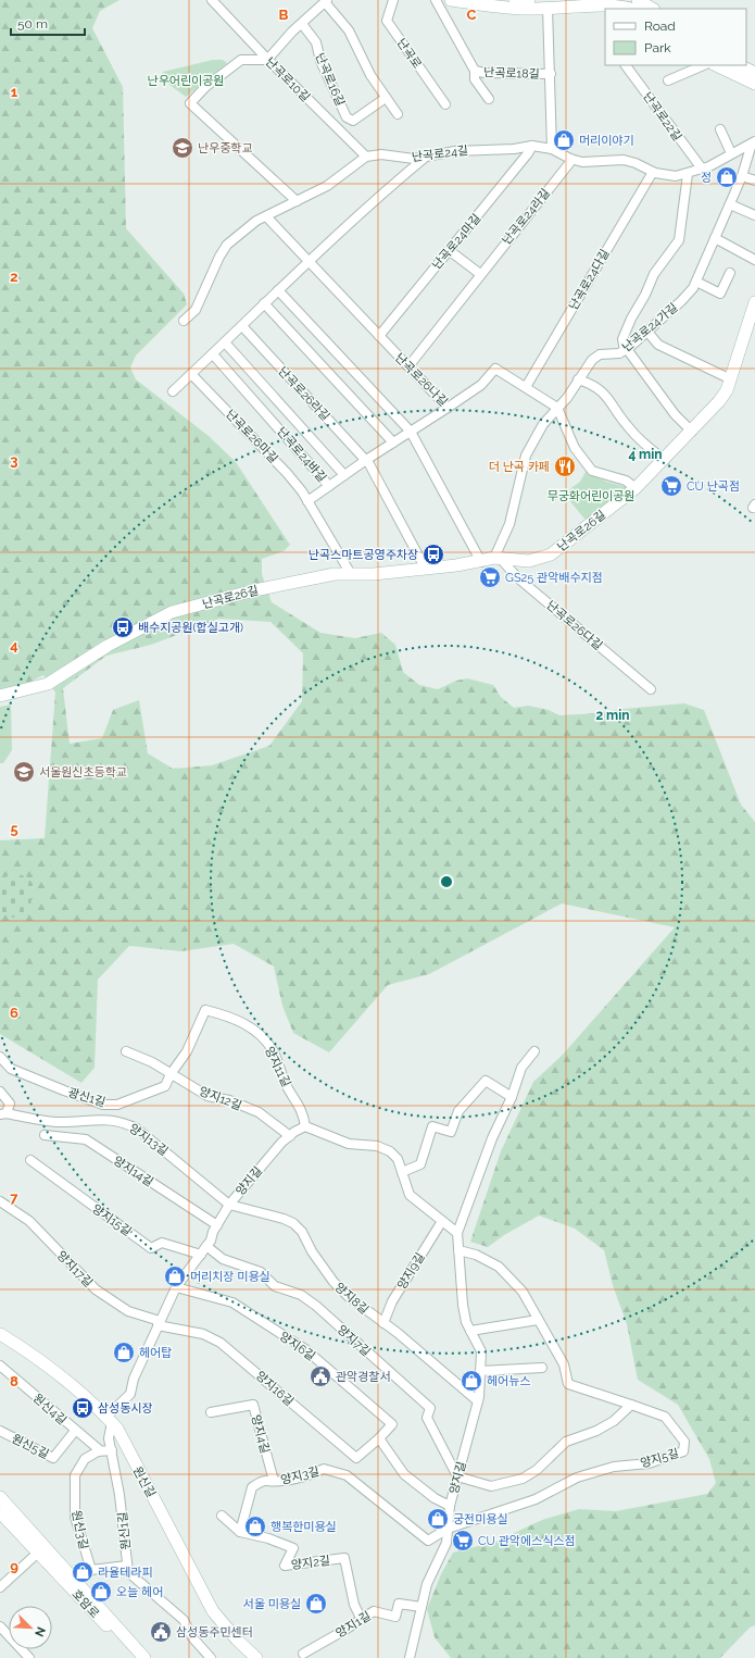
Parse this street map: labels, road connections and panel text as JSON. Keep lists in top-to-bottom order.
{
  "streets": {
    "street": [
      "난곡로",
      "난곡로18길",
      "난곡로10길",
      "난곡로16길",
      "난곡로22길",
      "난곡로24길",
      "난곡로24라길",
      "난곡로24마길",
      "난곡로24다길",
      "난곡로24가길",
      "난곡로26나길",
      "난곡로26라길",
      "난곡로26마길",
      "난곡로24바길",
      "난곡로26길",
      "난곡로26다길",
      "양지11길",
      "광신1길",
      "양지12길",
      "양지13길",
      "양지14길",
      "양지길",
      "양지15길",
      "양지17길",
      "양지9길",
      "양지8길",
      "양지7길",
      "양지6길",
      "양지16길",
      "원신4길",
      "양지4길",
      "원신5길",
      "양지5길",
      "양지3길",
      "원신길",
      "원신3길",
      "원신1길",
      "양지2길",
      "호암로",
      "양지1길"
    ]
  },
  "crossings": [
    ["난곡로10길", "난곡로24길"],
    ["난곡로22길", "난곡로24길"],
    ["난곡로24길", "난곡로24라길"],
    ["난곡로24길", "난곡로24마길"],
    ["난곡로24길", "난곡로24다길"],
    ["난곡로24길", "난곡로24가길"],
    ["난곡로24라길", "난곡로26나길"],
    ["난곡로24마길", "난곡로26나길"],
    ["난곡로24다길", "난곡로26나길"],
    ["난곡로24가길", "난곡로26나길"],
    ["난곡로24가길", "난곡로26길"],
    ["난곡로24가길", "난곡로26다길"],
    ["난곡로26라길", "난곡로26길"],
    ["난곡로26마길", "난곡로26길"],
    ["난곡로26길", "난곡로26다길"],
    ["양지11길", "광신1길"],
    ["양지11길", "양지12길"],
    ["양지11길", "양지길"],
    ["광신1길", "양지12길"],
    ["양지12길", "양지길"],
    ["양지13길", "양지길"],
    ["양지13길", "양지8길"],
    ["양지14길", "양지길"],
    ["양지길", "양지15길"],
    ["양지길", "양지17길"],
    ["양지길", "양지8길"],
    ["양지길", "양지7길"],
    ["양지길", "양지6길"],
    ["양지길", "양지16길"],
    ["양지길", "양지5길"],
    ["양지길", "양지3길"],
    ["양지길", "원신길"],
    ["양지길", "원신1길"],
    ["양지길", "양지1길"],
    ["양지17길", "양지16길"],
    ["양지9길", "양지8길"],
    ["양지6길", "양지16길"],
    ["원신4길", "원신5길"],
    ["원신4길", "원신3길"],
    ["양지4길", "양지3길"],
    ["양지5길", "양지3길"],
    ["양지3길", "양지2길"],
    ["원신길", "원신1길"],
    ["원신3길", "원신1길"],
    ["양지2길", "양지1길"]
  ],
  "parks": ["난우어린이공원", "무궁화어린이공원"],
  "places": {
    "shop": [
      "머리이야기",
      "정",
      "머리치장 미용실",
      "헤어탑",
      "헤어뉴스",
      "궁전미용실",
      "행복한미용실",
      "라율테라피",
      "오늘 헤어",
      "서울 미용실"
    ],
    "school or university": ["난우중학교", "서울원신초등학교"],
    "restaurant": ["더 난곡 카페"],
    "supermarket": ["CU 난곡점", "GS25 관악배수지점", "CU 관악에스식스점"],
    "bus stop": ["난곡스마트공영주차장", "배수지공원(합실고개)", "삼성동시장"],
    "public building": ["관악경찰서", "삼성동주민센터"]
  },
  "legend": ["Road", "Park"],
  "scale_bar": "50 m",
  "north": "bottom right",
  "grid": {
    "columns": ["B", "C"],
    "rows": [
      "1",
      "2",
      "3",
      "4",
      "5",
      "6",
      "7",
      "8",
      "9"
    ]
  },
  "rings": ["4 min", "2 min"]
}
